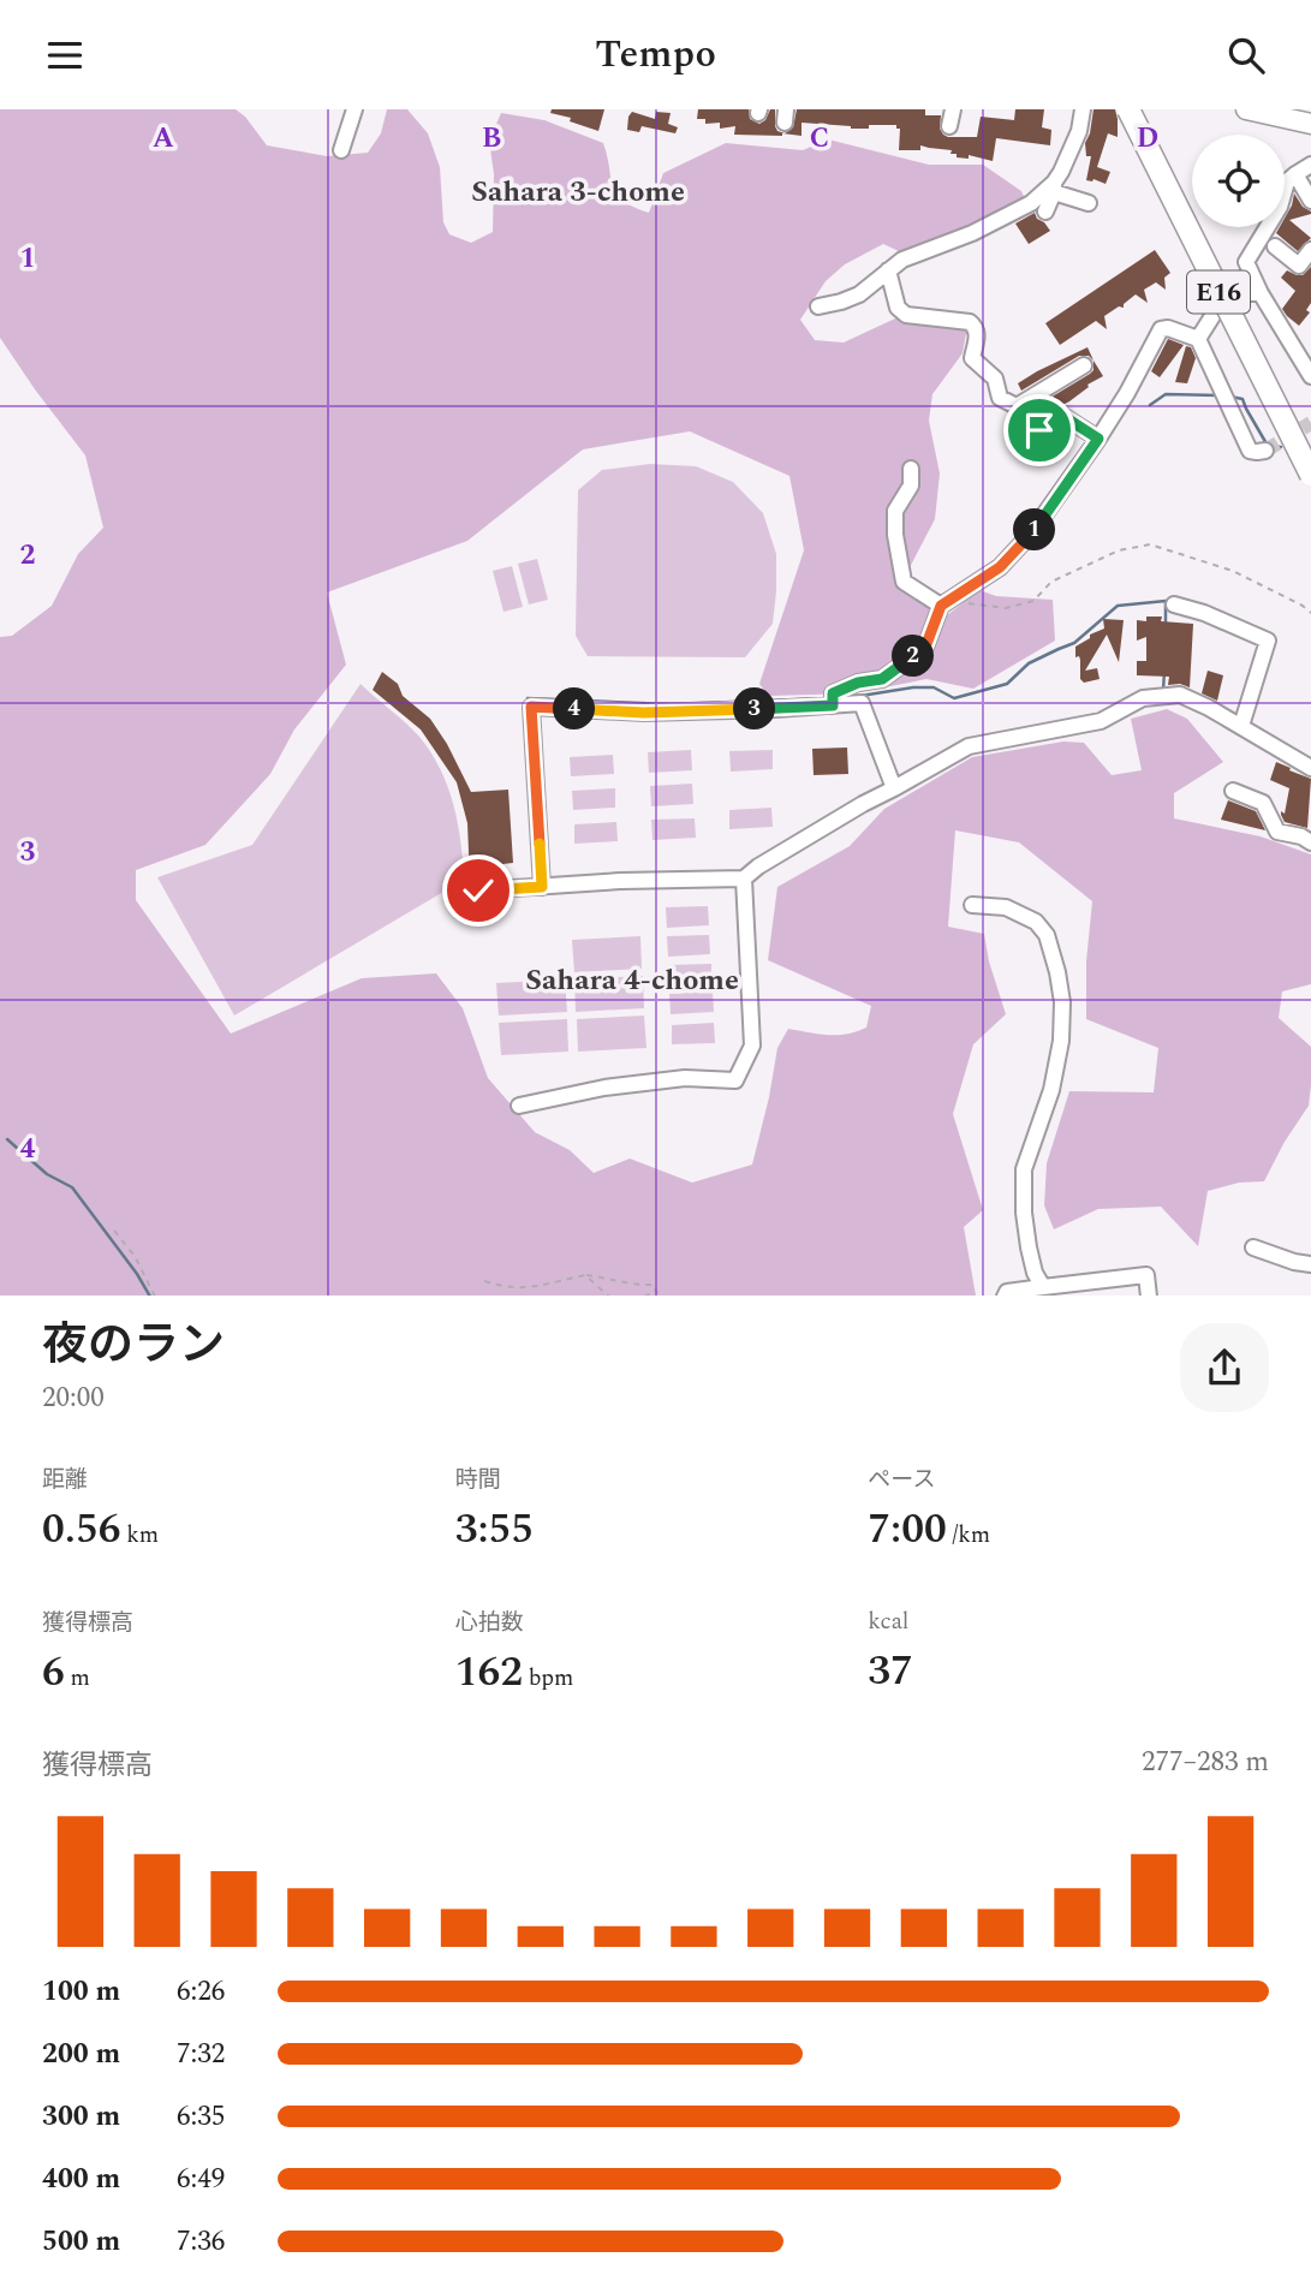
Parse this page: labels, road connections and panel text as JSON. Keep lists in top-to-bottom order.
{
  "streets": {
    "highway": ["E16"]
  },
  "districts": ["Sahara 3-chome", "Sahara 4-chome"],
  "page": {
    "header": "Tempo",
    "pins": [
      "1",
      "2",
      "3",
      "4"
    ],
    "heading": ["夜のラン", "20:00"],
    "stats": [
      ["距離", "0.56 km"],
      ["時間", "3:55"],
      ["ペース", "7:00 /km"],
      ["獲得標高", "6 m"],
      ["心拍数", "162 bpm"],
      ["kcal", "37"]
    ],
    "chart": ["獲得標高", "277–283 m"],
    "list": [
      {
        "name": "100 m",
        "note": "6:26"
      },
      {
        "name": "200 m",
        "note": "7:32"
      },
      {
        "name": "300 m",
        "note": "6:35"
      },
      {
        "name": "400 m",
        "note": "6:49"
      },
      {
        "name": "500 m",
        "note": "7:36"
      }
    ]
  },
  "grid": {
    "columns": [
      "A",
      "B",
      "C",
      "D"
    ],
    "rows": [
      "1",
      "2",
      "3",
      "4"
    ]
  }
}
